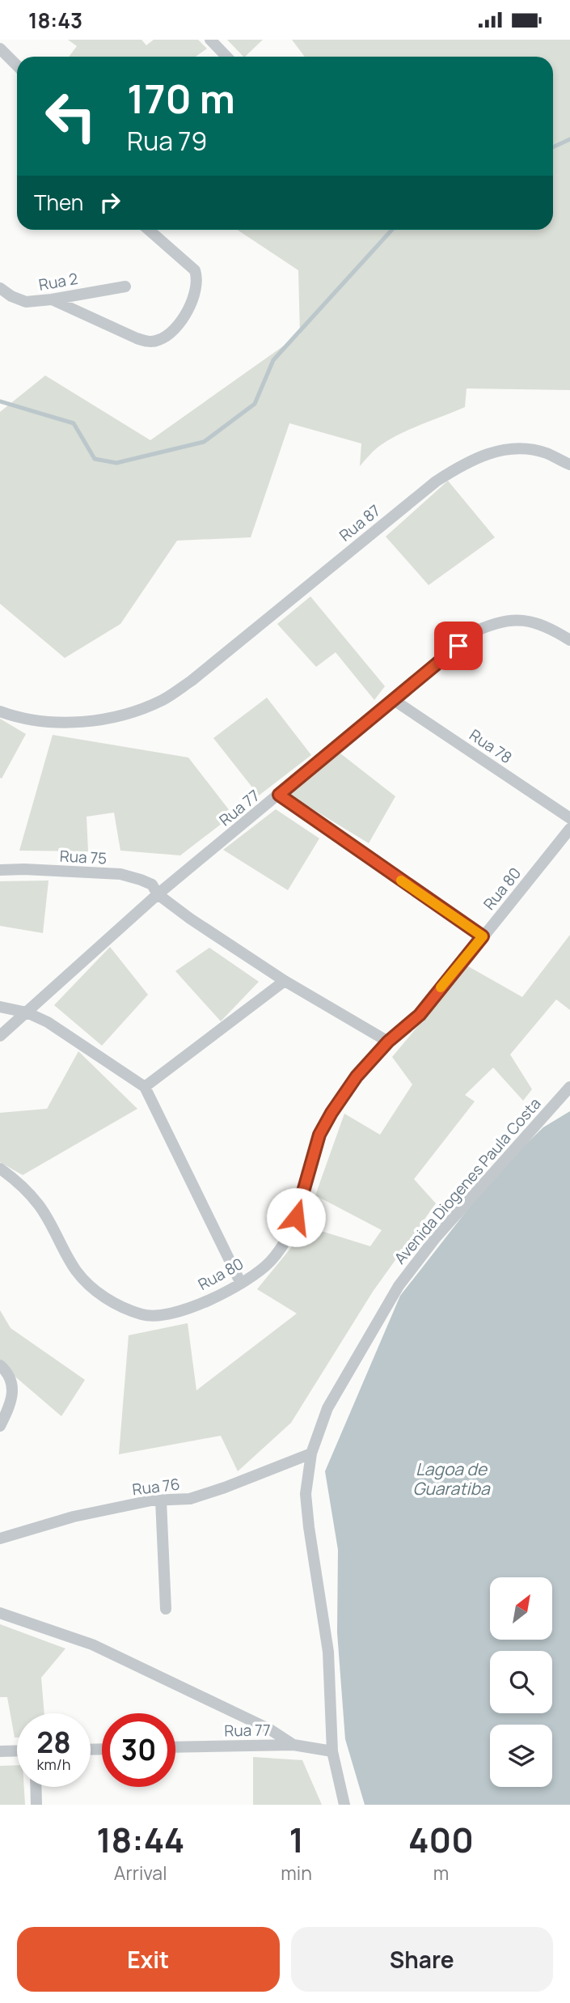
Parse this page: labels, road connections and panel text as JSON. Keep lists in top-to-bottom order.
{
  "streets": {
    "street": [
      "Rua 2",
      "Rua 87",
      "Rua 78",
      "Rua 77",
      "Rua 75",
      "Rua 80",
      "Avenida Diogenes Paula Costa",
      "Rua 76"
    ]
  },
  "crossings": [
    ["Rua 78", "Rua 77"],
    ["Rua 77", "Rua 75"],
    ["Rua 77", "Avenida Diogenes Paula Costa"],
    ["Avenida Diogenes Paula Costa", "Rua 76"]
  ],
  "water": ["Lagoa de Guaratiba"],
  "north": "top right",
  "page": {
    "status": "18:43",
    "turn": ["170 m", "Rua 79"],
    "then": "Then",
    "speed": "28 km/h",
    "limit": "30",
    "eta": [
      "18:44",
      "Arrival",
      "1",
      "min",
      "400",
      "m"
    ],
    "buttons": ["Exit", "Share"]
  }
}
